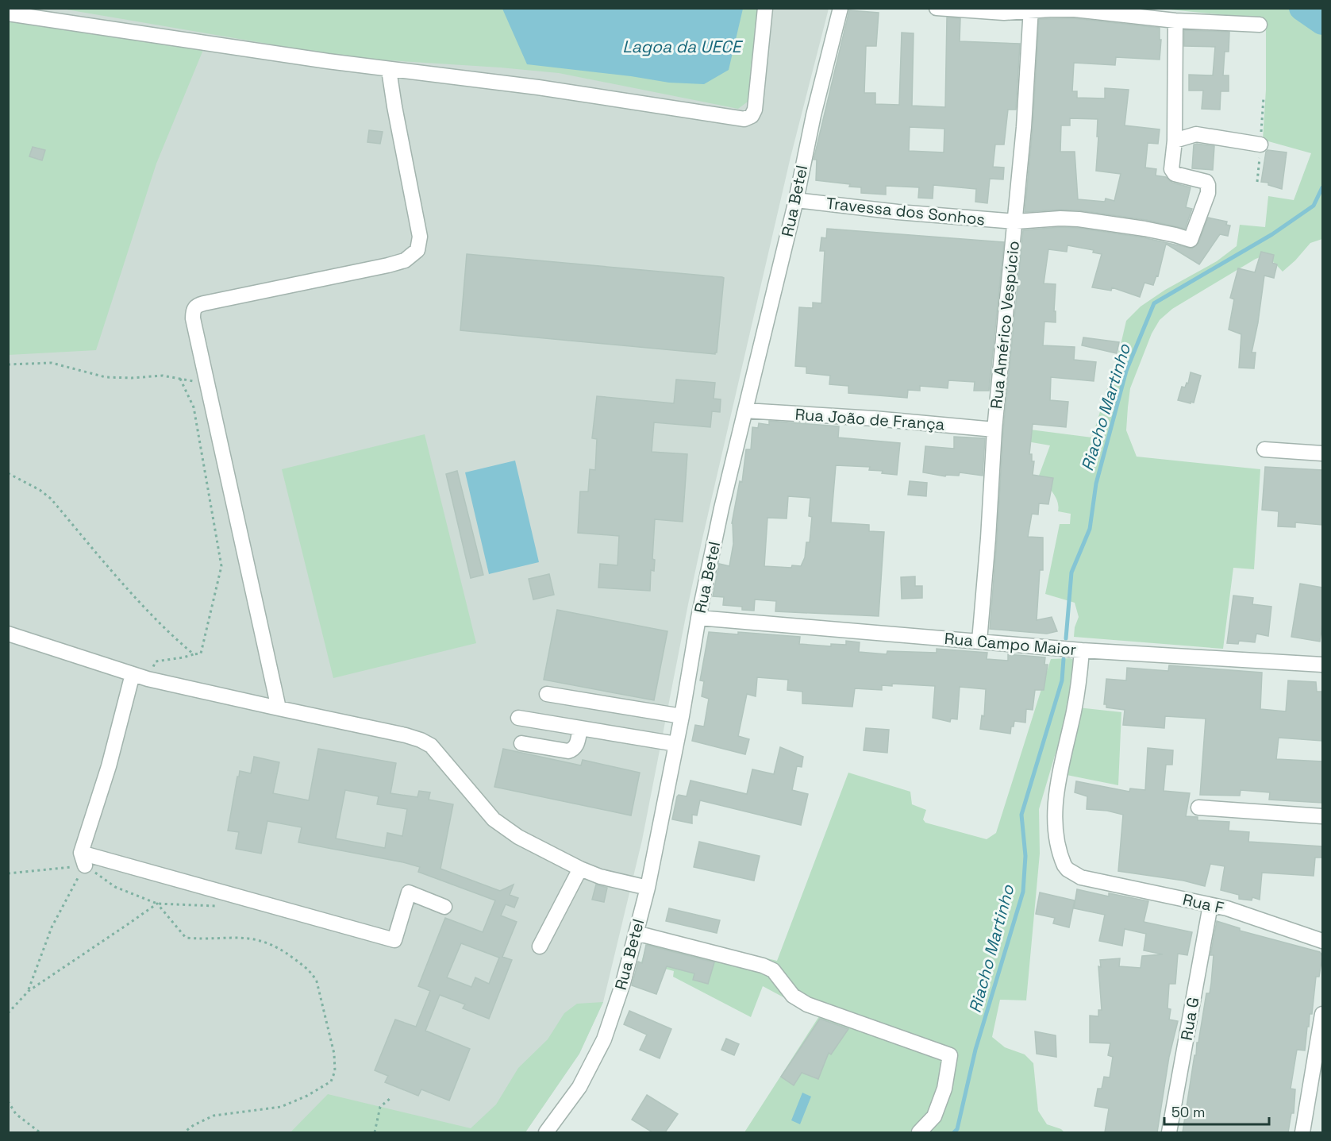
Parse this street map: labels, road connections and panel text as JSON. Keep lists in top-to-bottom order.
{
  "streets": {
    "street": [
      "Rua Betel",
      "Travessa dos Sonhos",
      "Rua Américo Vespúcio",
      "Rua João de França",
      "Rua Campo Maior",
      "Rua F",
      "Rua G"
    ]
  },
  "crossings": [
    ["Rua Betel", "Travessa dos Sonhos"],
    ["Rua Betel", "Rua João de França"],
    ["Rua Betel", "Rua Campo Maior"],
    ["Travessa dos Sonhos", "Rua Américo Vespúcio"],
    ["Rua Américo Vespúcio", "Rua João de França"],
    ["Rua Américo Vespúcio", "Rua Campo Maior"],
    ["Rua Campo Maior", "Rua F"],
    ["Rua F", "Rua G"]
  ],
  "water": ["Lagoa da UECE", "Riacho Martinho"],
  "scale_bar": "50 m"
}
